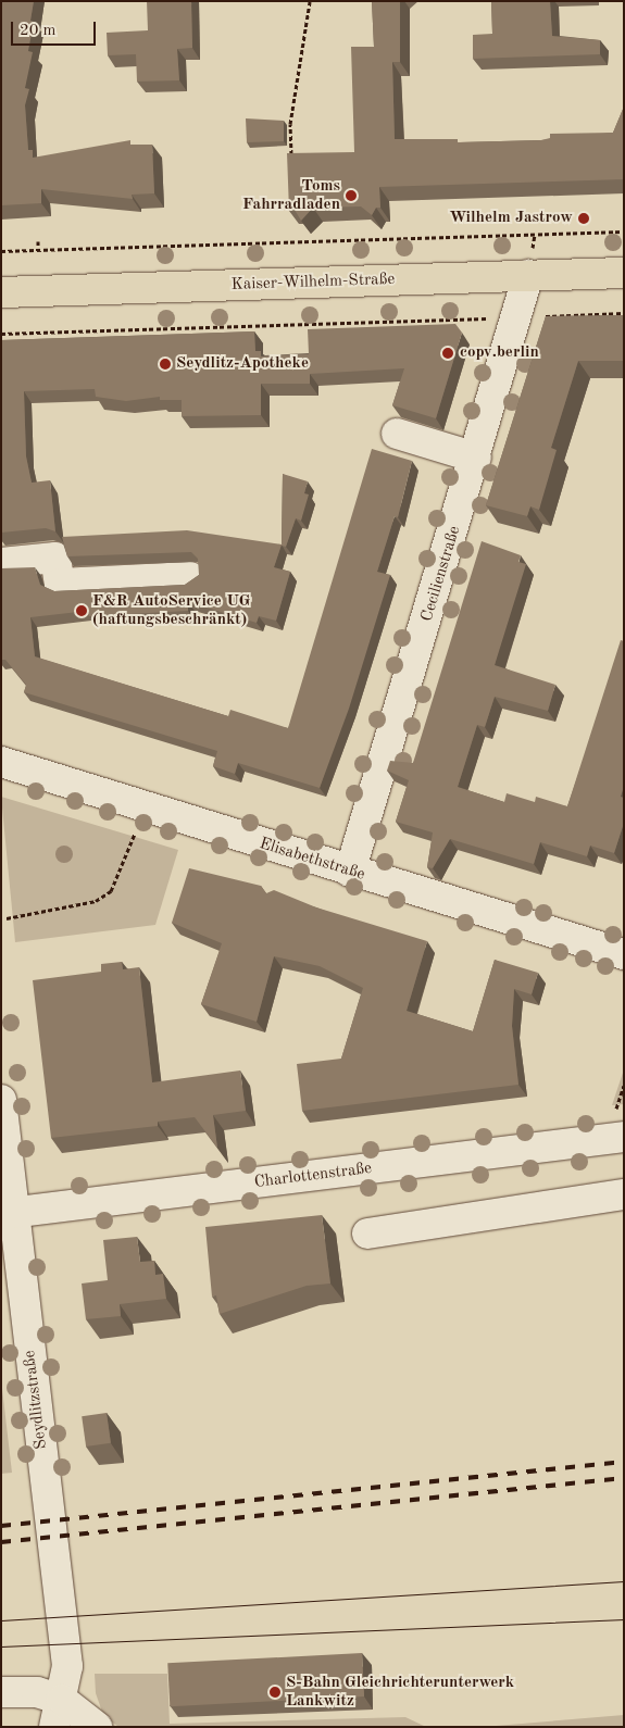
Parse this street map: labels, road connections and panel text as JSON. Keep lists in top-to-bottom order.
{
  "streets": {
    "main road": ["Kaiser-Wilhelm-Straße"],
    "street": [
      "Cecilienstraße",
      "Elisabethstraße",
      "Charlottenstraße",
      "Seydlitzstraße"
    ]
  },
  "crossings": [
    ["Kaiser-Wilhelm-Straße", "Cecilienstraße"],
    ["Cecilienstraße", "Elisabethstraße"],
    ["Charlottenstraße", "Seydlitzstraße"]
  ],
  "places": [
    "Toms Fahrradladen",
    "Wilhelm Jastrow",
    "copv.berlin",
    "Seydlitz-Apotheke",
    "F&R AutoService UG (haftungsbeschränkt)",
    "S-Bahn Gleichrichterunterwerk Lankwitz"
  ],
  "scale_bar": "20 m"
}
